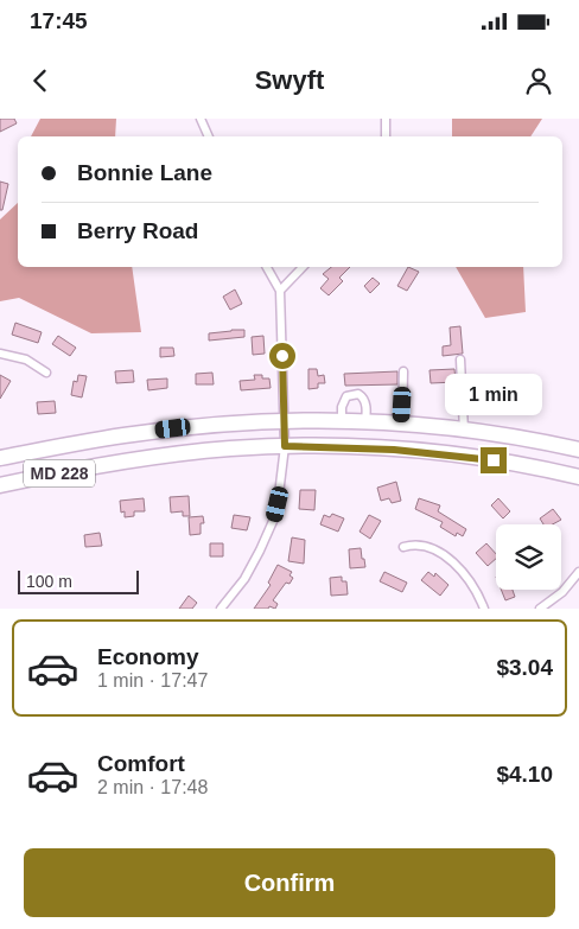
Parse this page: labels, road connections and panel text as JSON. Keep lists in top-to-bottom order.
{
  "streets": {
    "highway": ["MD 228"]
  },
  "scale_bar": "100 m",
  "page": {
    "status": "17:45",
    "header": "Swyft",
    "banner": ["Bonnie Lane", "Berry Road"],
    "bubble": "1 min",
    "scale": "100 m",
    "list": [
      {
        "name": "Economy",
        "note": "1 min · 17:47",
        "value": "$3.04"
      },
      {
        "name": "Comfort",
        "note": "2 min · 17:48",
        "value": "$4.10"
      }
    ],
    "buttons": "Confirm"
  }
}
